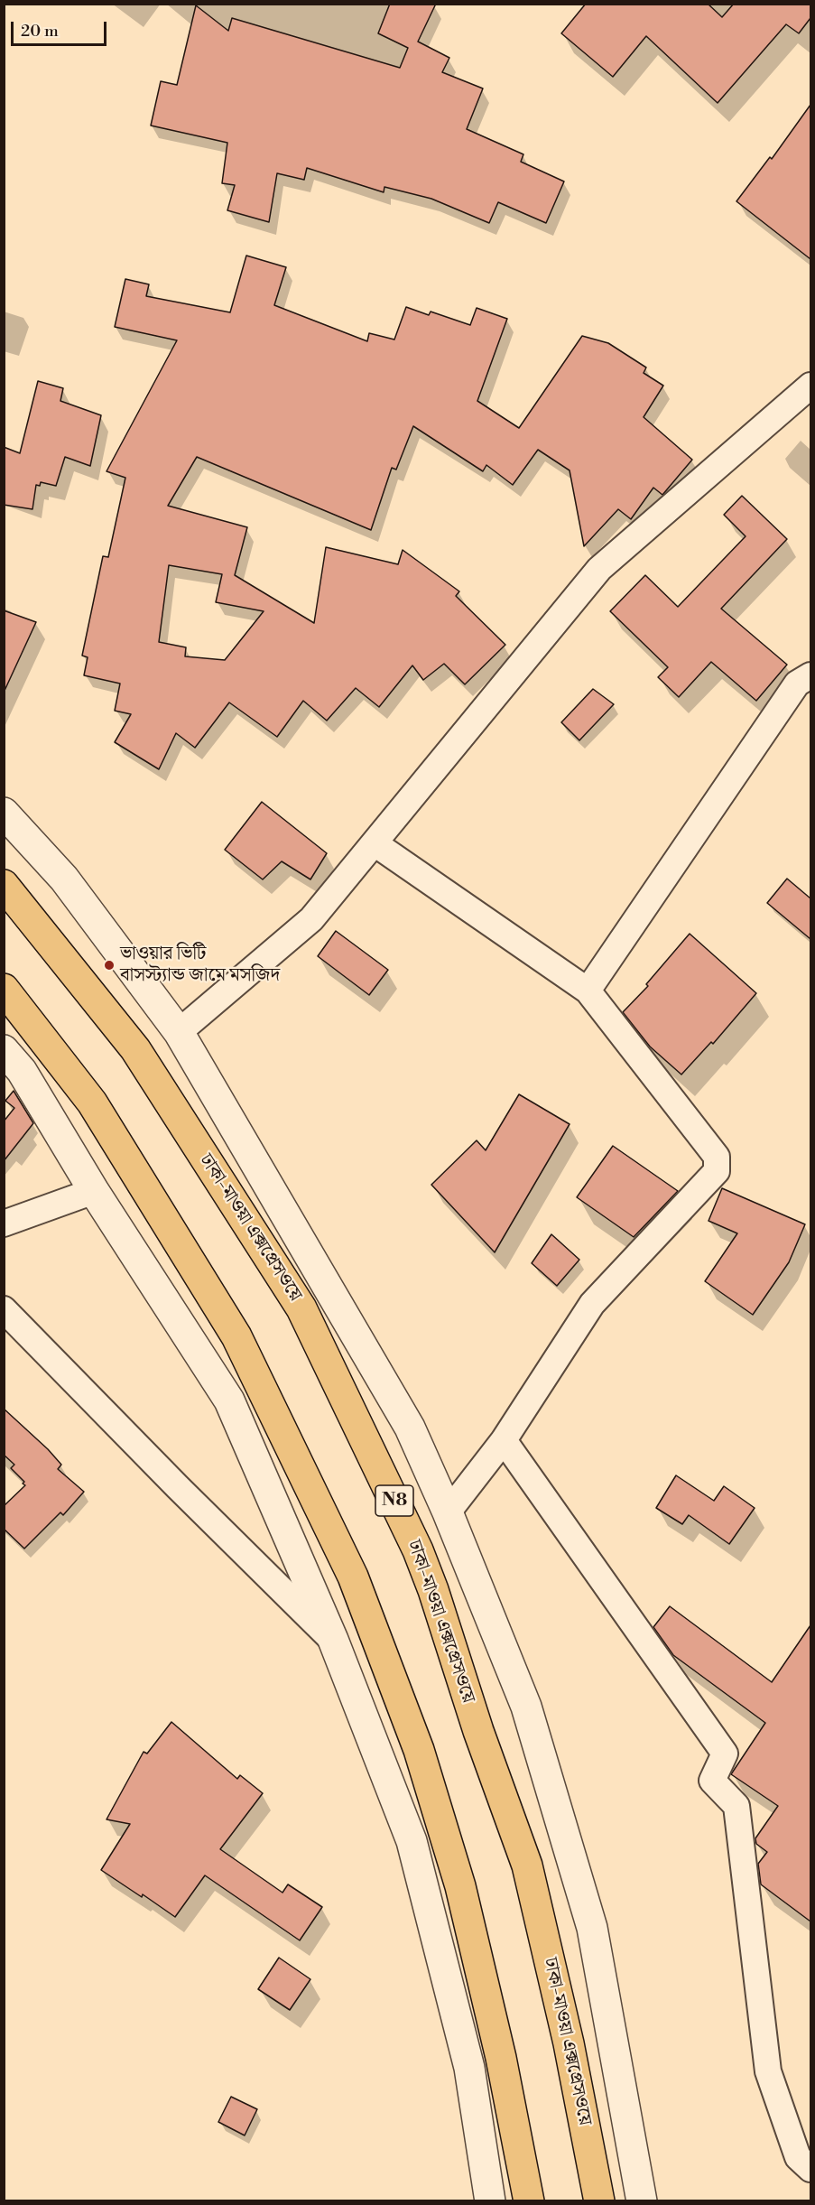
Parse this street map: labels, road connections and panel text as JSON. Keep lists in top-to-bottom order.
{
  "streets": {
    "highway": ["ঢাকা-মাওয়া এক্সপ্রেসওয়ে", "N8"]
  },
  "places": ["ভাওয়ার ভিটি বাসস্ট্যান্ড জামে মসজিদ"],
  "scale_bar": "20 m"
}
